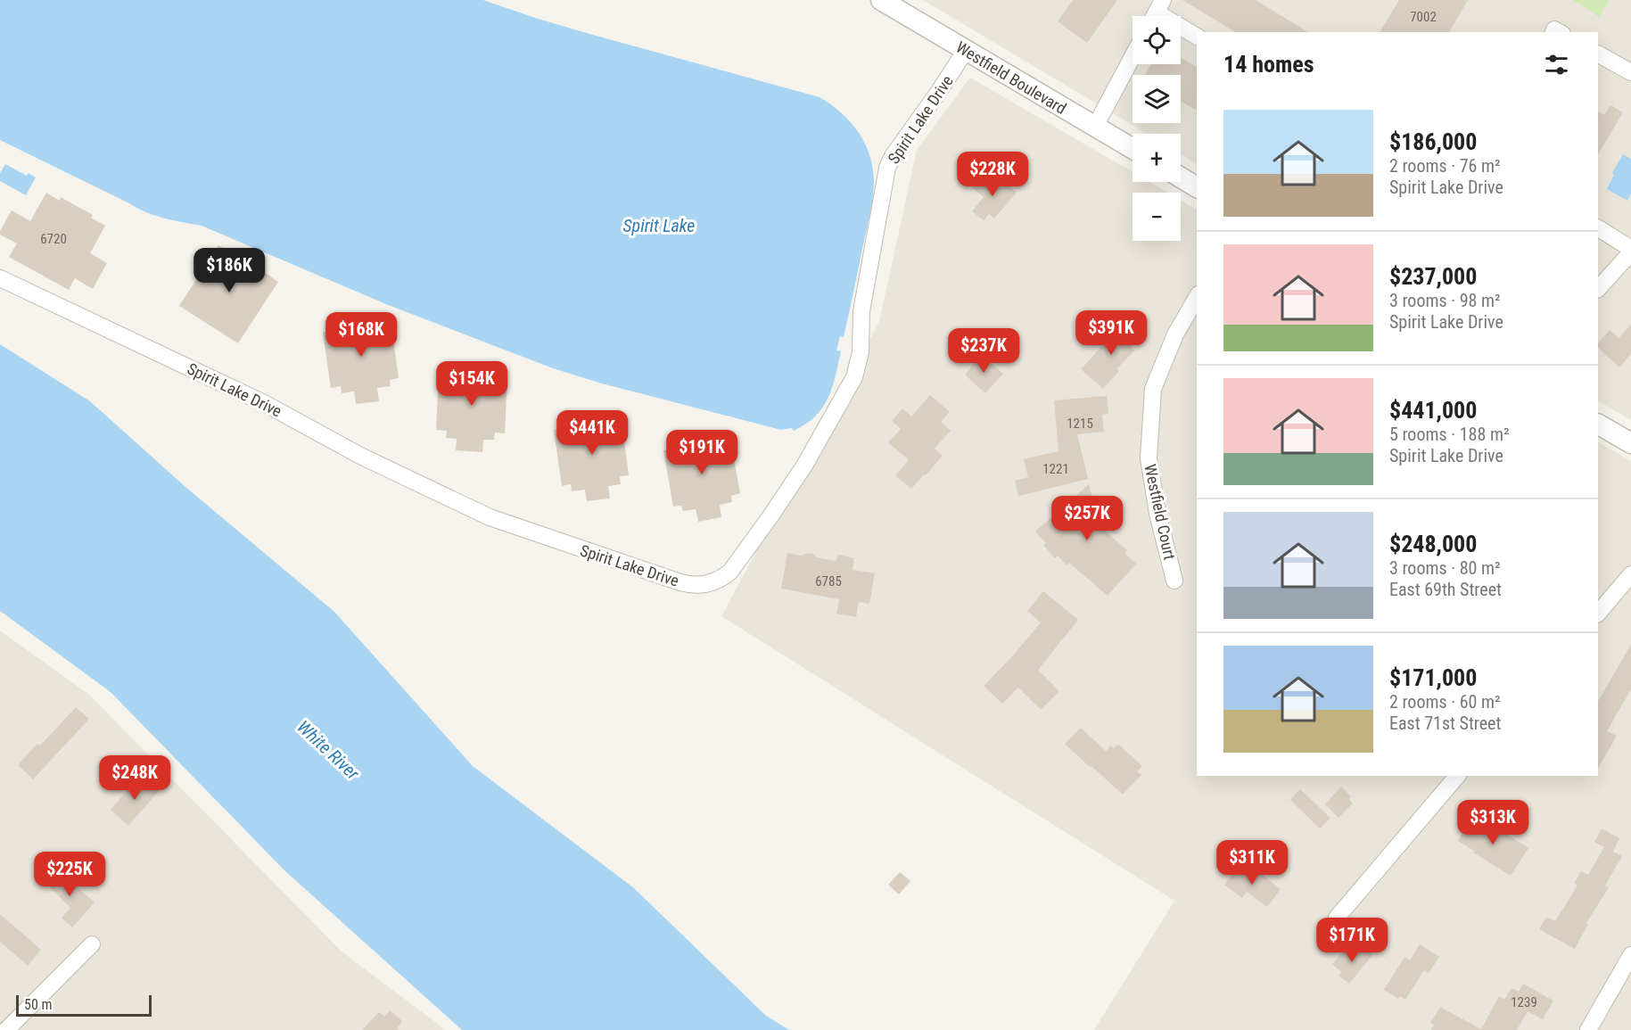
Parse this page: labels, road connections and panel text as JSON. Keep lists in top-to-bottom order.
{
  "streets": {
    "street": ["Westfield Boulevard", "Spirit Lake Drive", "Westfield Court"]
  },
  "crossings": [
    ["Westfield Boulevard", "Spirit Lake Drive"]
  ],
  "water": ["Spirit Lake", "White River"],
  "house_numbers": [
    "7002",
    "6720",
    "1215",
    "1221",
    "6785",
    "1239"
  ],
  "scale_bar": "50 m",
  "page": {
    "map_buttons": ["+", "−"],
    "heading": "14 homes",
    "list": [
      {
        "name": "$186,000",
        "note": "2 rooms · 76 m² · Spirit Lake Drive"
      },
      {
        "name": "$237,000",
        "note": "3 rooms · 98 m² · Spirit Lake Drive"
      },
      {
        "name": "$441,000",
        "note": "5 rooms · 188 m² · Spirit Lake Drive"
      },
      {
        "name": "$248,000",
        "note": "3 rooms · 80 m² · East 69th Street"
      },
      {
        "name": "$171,000",
        "note": "2 rooms · 60 m² · East 71st Street"
      }
    ],
    "price": [
      "$228K",
      "$186K",
      "$391K",
      "$168K",
      "$237K",
      "$154K",
      "$441K",
      "$191K",
      "$257K",
      "$248K",
      "$313K",
      "$311K",
      "$225K",
      "$171K"
    ],
    "scale": "50 m"
  }
}
